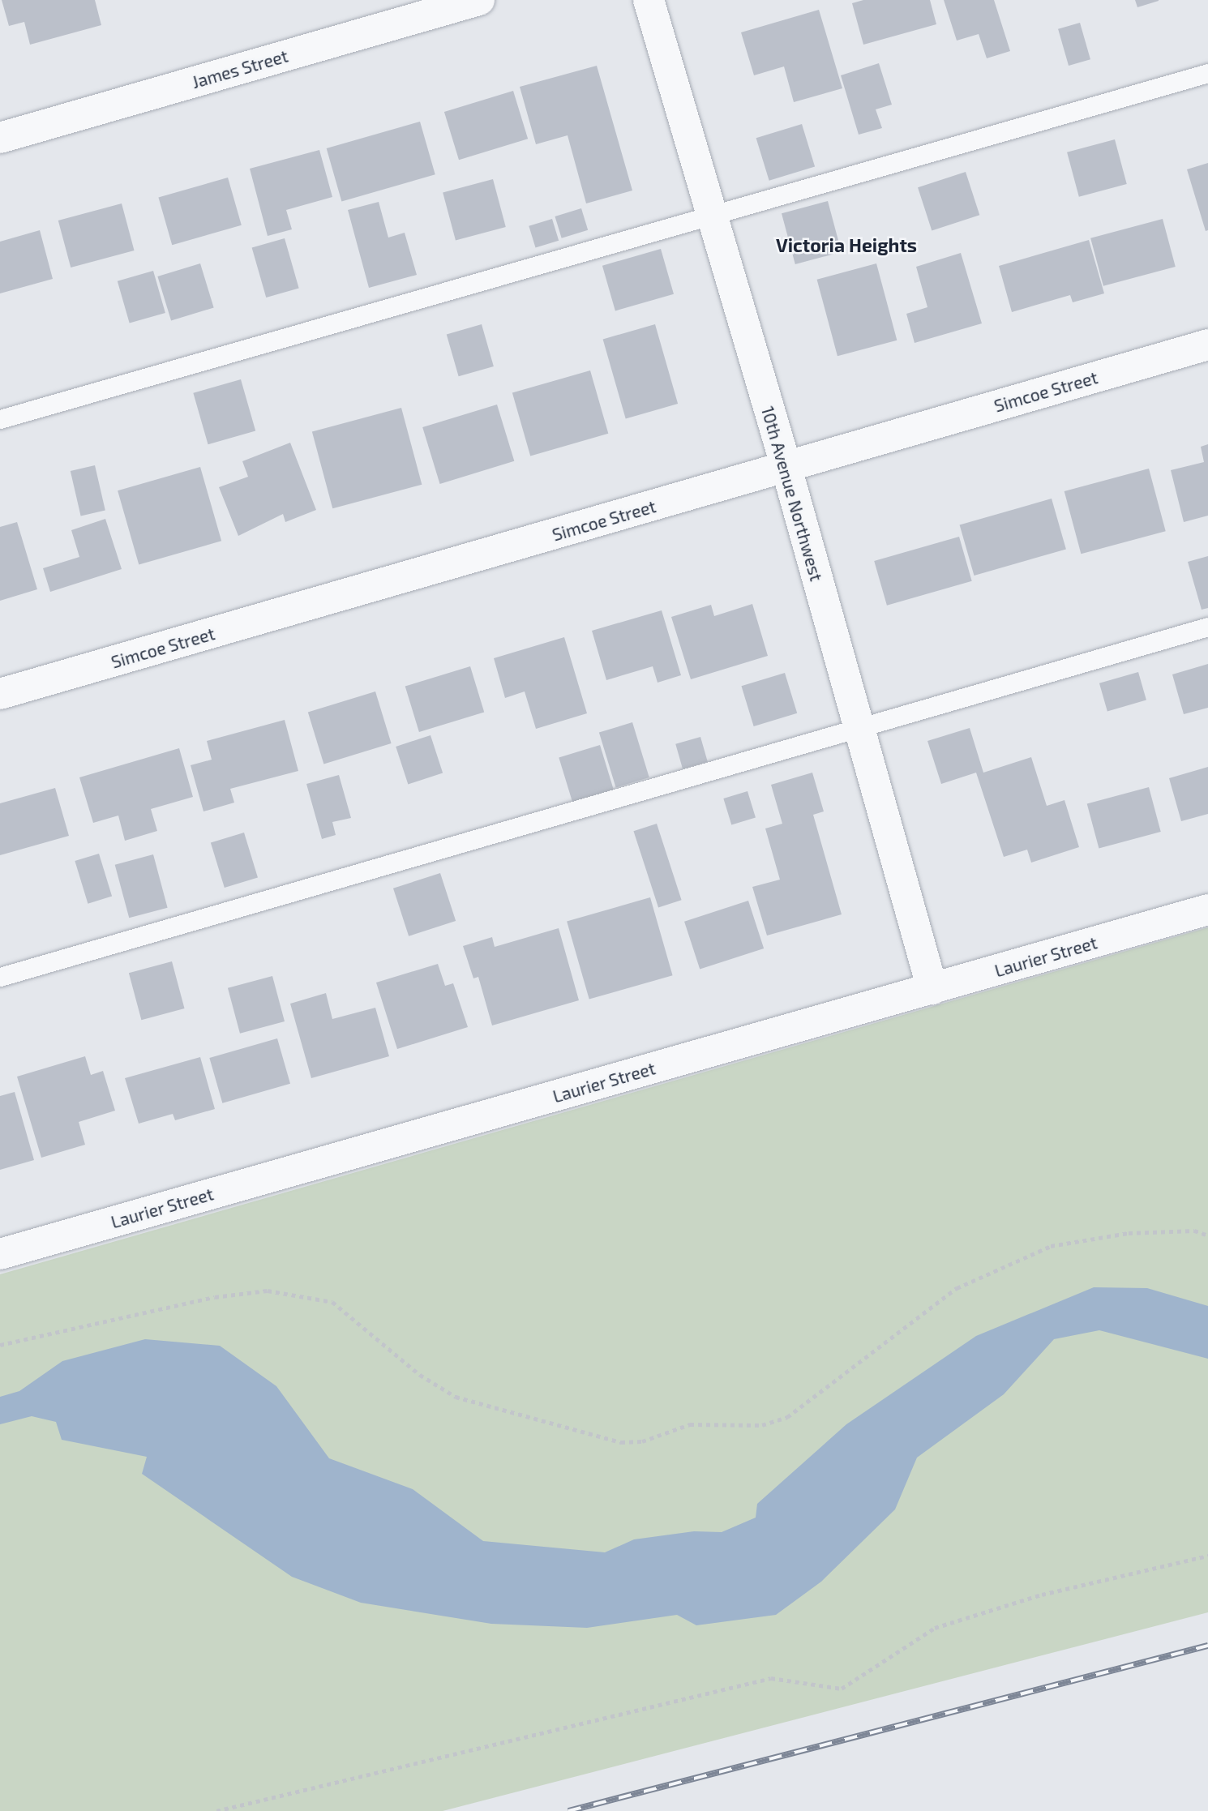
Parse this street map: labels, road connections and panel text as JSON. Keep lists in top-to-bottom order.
{
  "streets": {
    "street": [
      "James Street",
      "Simcoe Street",
      "10th Avenue Northwest",
      "Laurier Street"
    ]
  },
  "crossings": [
    ["Simcoe Street", "10th Avenue Northwest"],
    ["10th Avenue Northwest", "Laurier Street"]
  ],
  "districts": ["Victoria Heights"]
}
